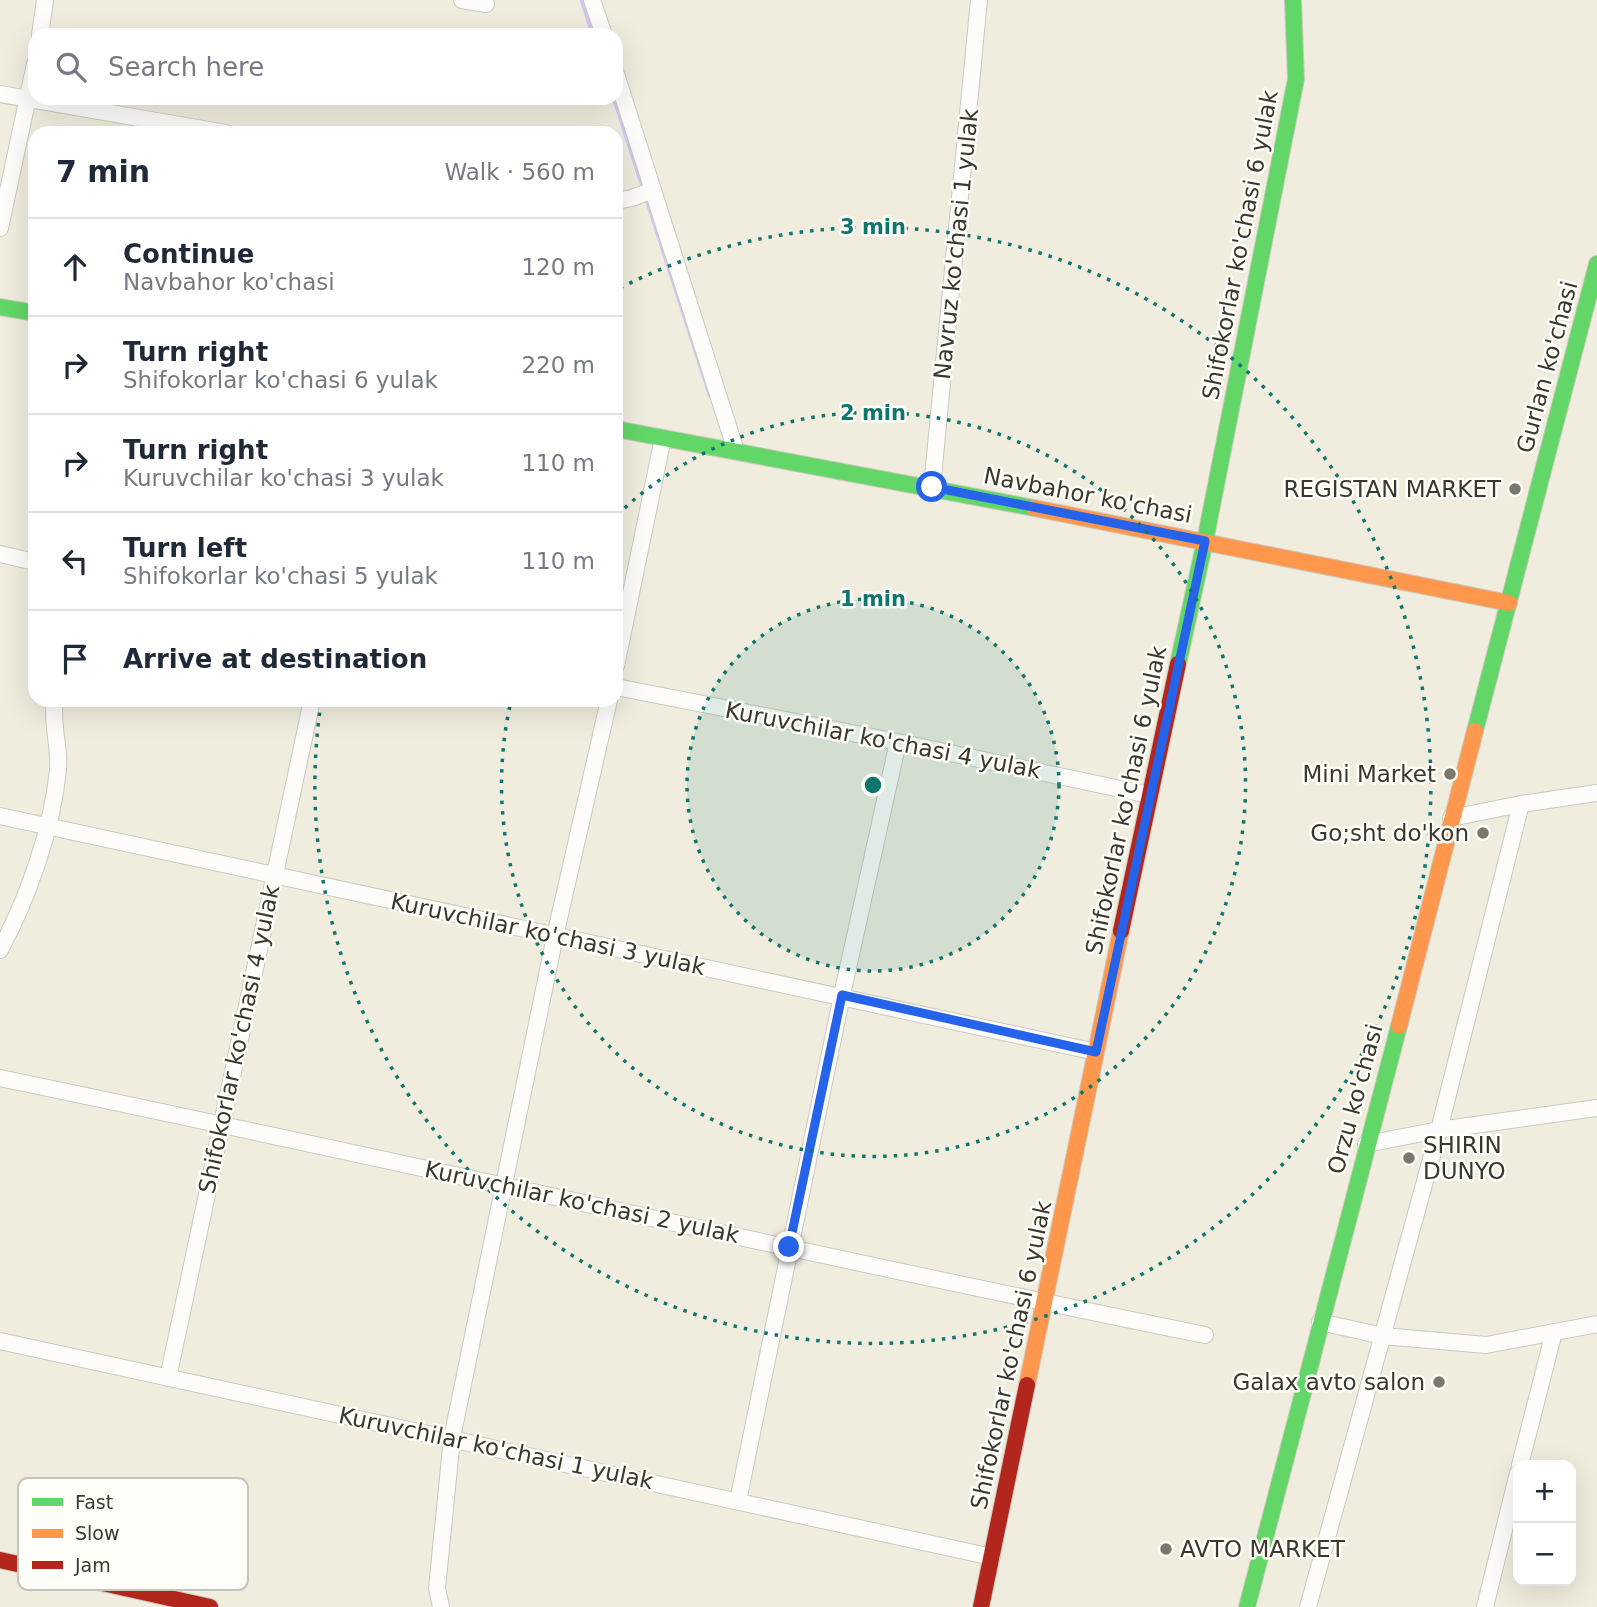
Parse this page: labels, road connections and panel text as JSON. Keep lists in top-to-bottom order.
{
  "streets": {
    "main road": [
      "Shifokorlar ko'chasi 6 yulak",
      "Gurlan ko'chasi",
      "Navbahor ko'chasi",
      "Orzu ko'chasi"
    ],
    "street": [
      "Navruz ko'chasi 1 yulak",
      "Kuruvchilar ko'chasi 4 yulak",
      "Kuruvchilar ko'chasi 3 yulak",
      "Shifokorlar ko'chasi 4 yulak",
      "Kuruvchilar ko'chasi 2 yulak",
      "Kuruvchilar ko'chasi 1 yulak"
    ]
  },
  "crossings": [
    ["Navruz ko'chasi 1 yulak", "Navbahor ko'chasi"],
    ["Shifokorlar ko'chasi 6 yulak", "Navbahor ko'chasi"],
    ["Shifokorlar ko'chasi 6 yulak", "Kuruvchilar ko'chasi 4 yulak"],
    ["Shifokorlar ko'chasi 6 yulak", "Kuruvchilar ko'chasi 3 yulak"],
    ["Shifokorlar ko'chasi 6 yulak", "Kuruvchilar ko'chasi 2 yulak"],
    ["Shifokorlar ko'chasi 6 yulak", "Kuruvchilar ko'chasi 1 yulak"],
    ["Gurlan ko'chasi", "Navbahor ko'chasi"],
    ["Gurlan ko'chasi", "Orzu ko'chasi"],
    ["Navbahor ko'chasi", "Orzu ko'chasi"],
    ["Kuruvchilar ko'chasi 3 yulak", "Shifokorlar ko'chasi 4 yulak"],
    ["Shifokorlar ko'chasi 4 yulak", "Kuruvchilar ko'chasi 2 yulak"],
    ["Shifokorlar ko'chasi 4 yulak", "Kuruvchilar ko'chasi 1 yulak"]
  ],
  "places": [
    "REGISTAN MARKET",
    "Mini Market",
    "Go;sht do'kon",
    "SHIRIN DUNYO",
    "Galax avto salon",
    "AVTO MARKET"
  ],
  "legend": ["Fast", "Slow", "Jam"],
  "page": {
    "search": "Search here",
    "heading": ["7 min", "Walk · 560 m"],
    "list": [
      ["Continue", "Navbahor ko'chasi", "120 m"],
      ["Turn right", "Shifokorlar ko'chasi 6 yulak", "220 m"],
      ["Turn right", "Kuruvchilar ko'chasi 3 yulak", "110 m"],
      ["Turn left", "Shifokorlar ko'chasi 5 yulak", "110 m"],
      "Arrive at destination"
    ],
    "map_buttons": ["+", "−"]
  },
  "rings": ["3 min", "2 min", "1 min"]
}
